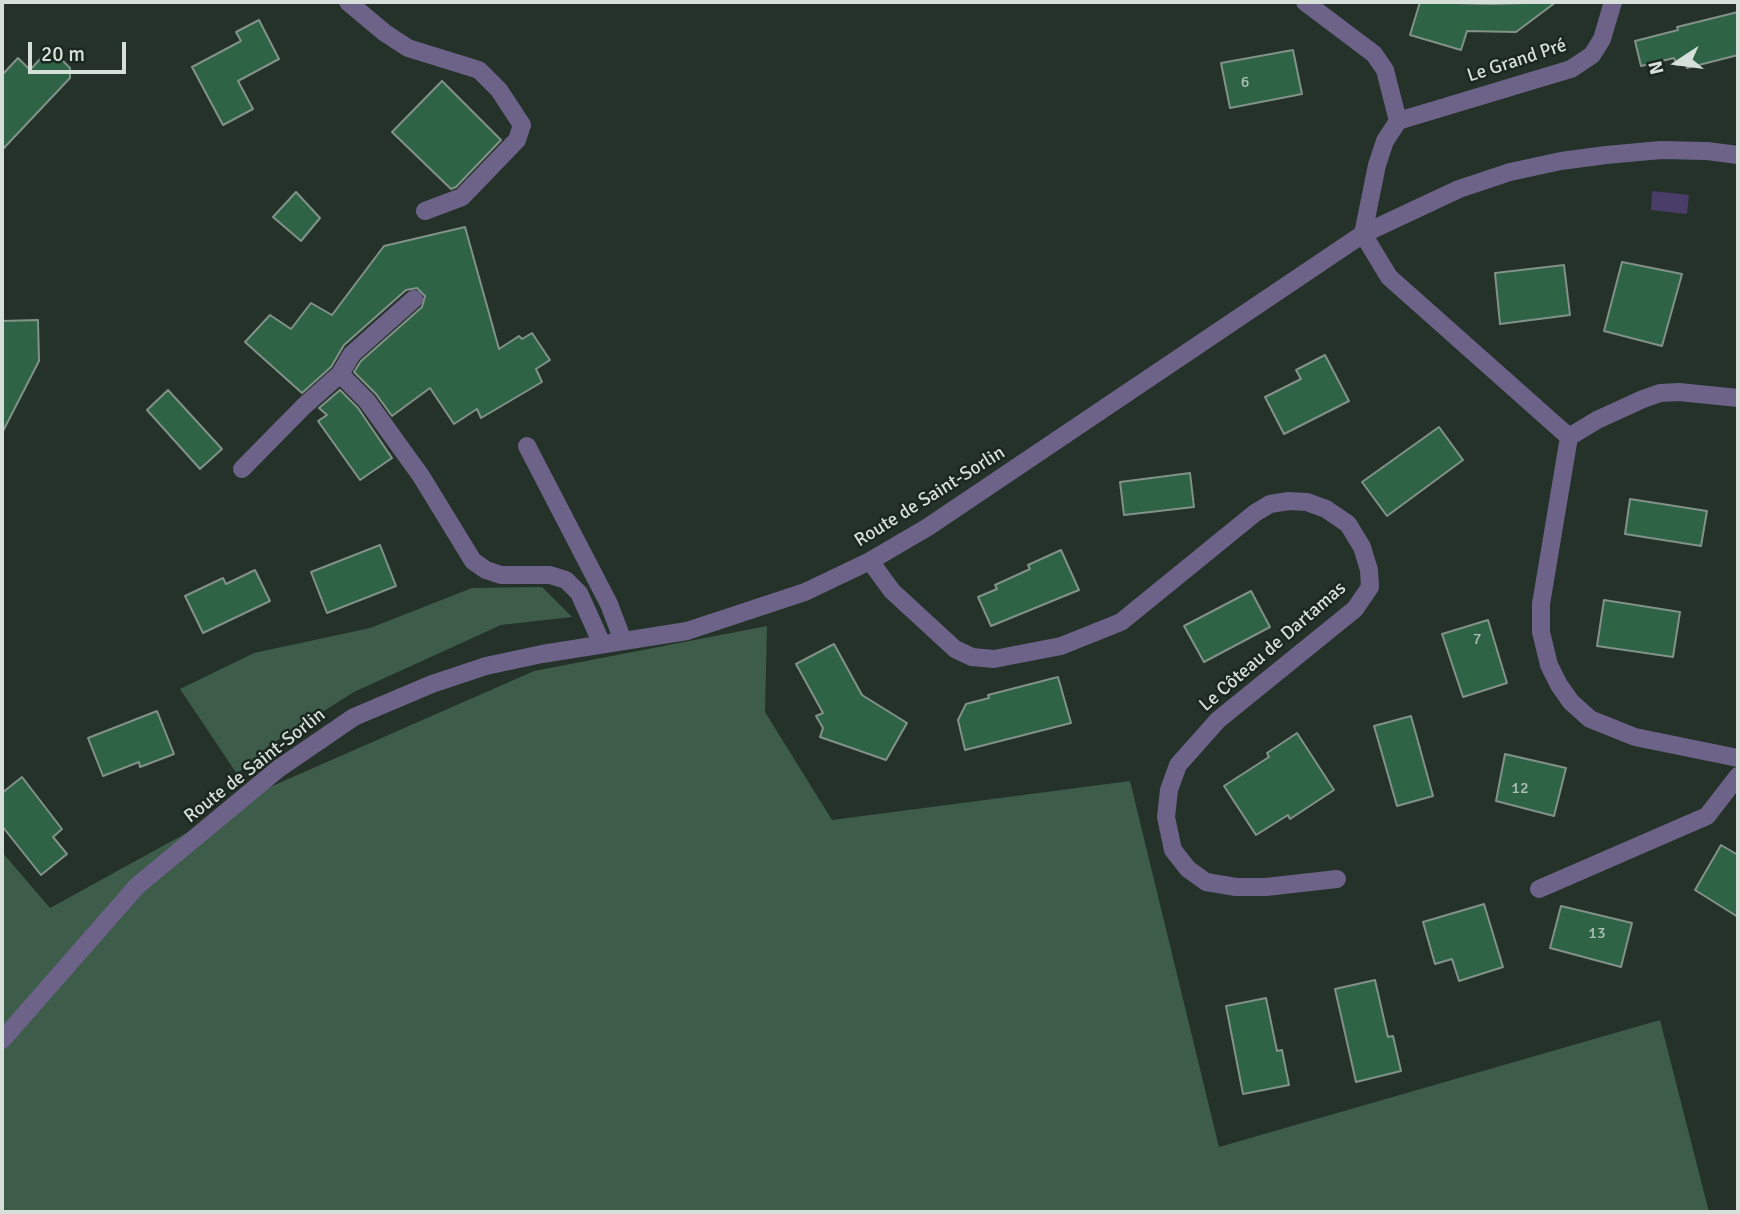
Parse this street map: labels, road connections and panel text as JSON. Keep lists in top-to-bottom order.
{
  "streets": {
    "street": ["Le Grand Pré", "Route de Saint-Sorlin", "Le Côteau de Dartamas"]
  },
  "crossings": [
    ["Route de Saint-Sorlin", "Le Côteau de Dartamas"]
  ],
  "house_numbers": [
    "6",
    "7",
    "12",
    "13"
  ],
  "scale_bar": "20 m",
  "north": "left"
}
